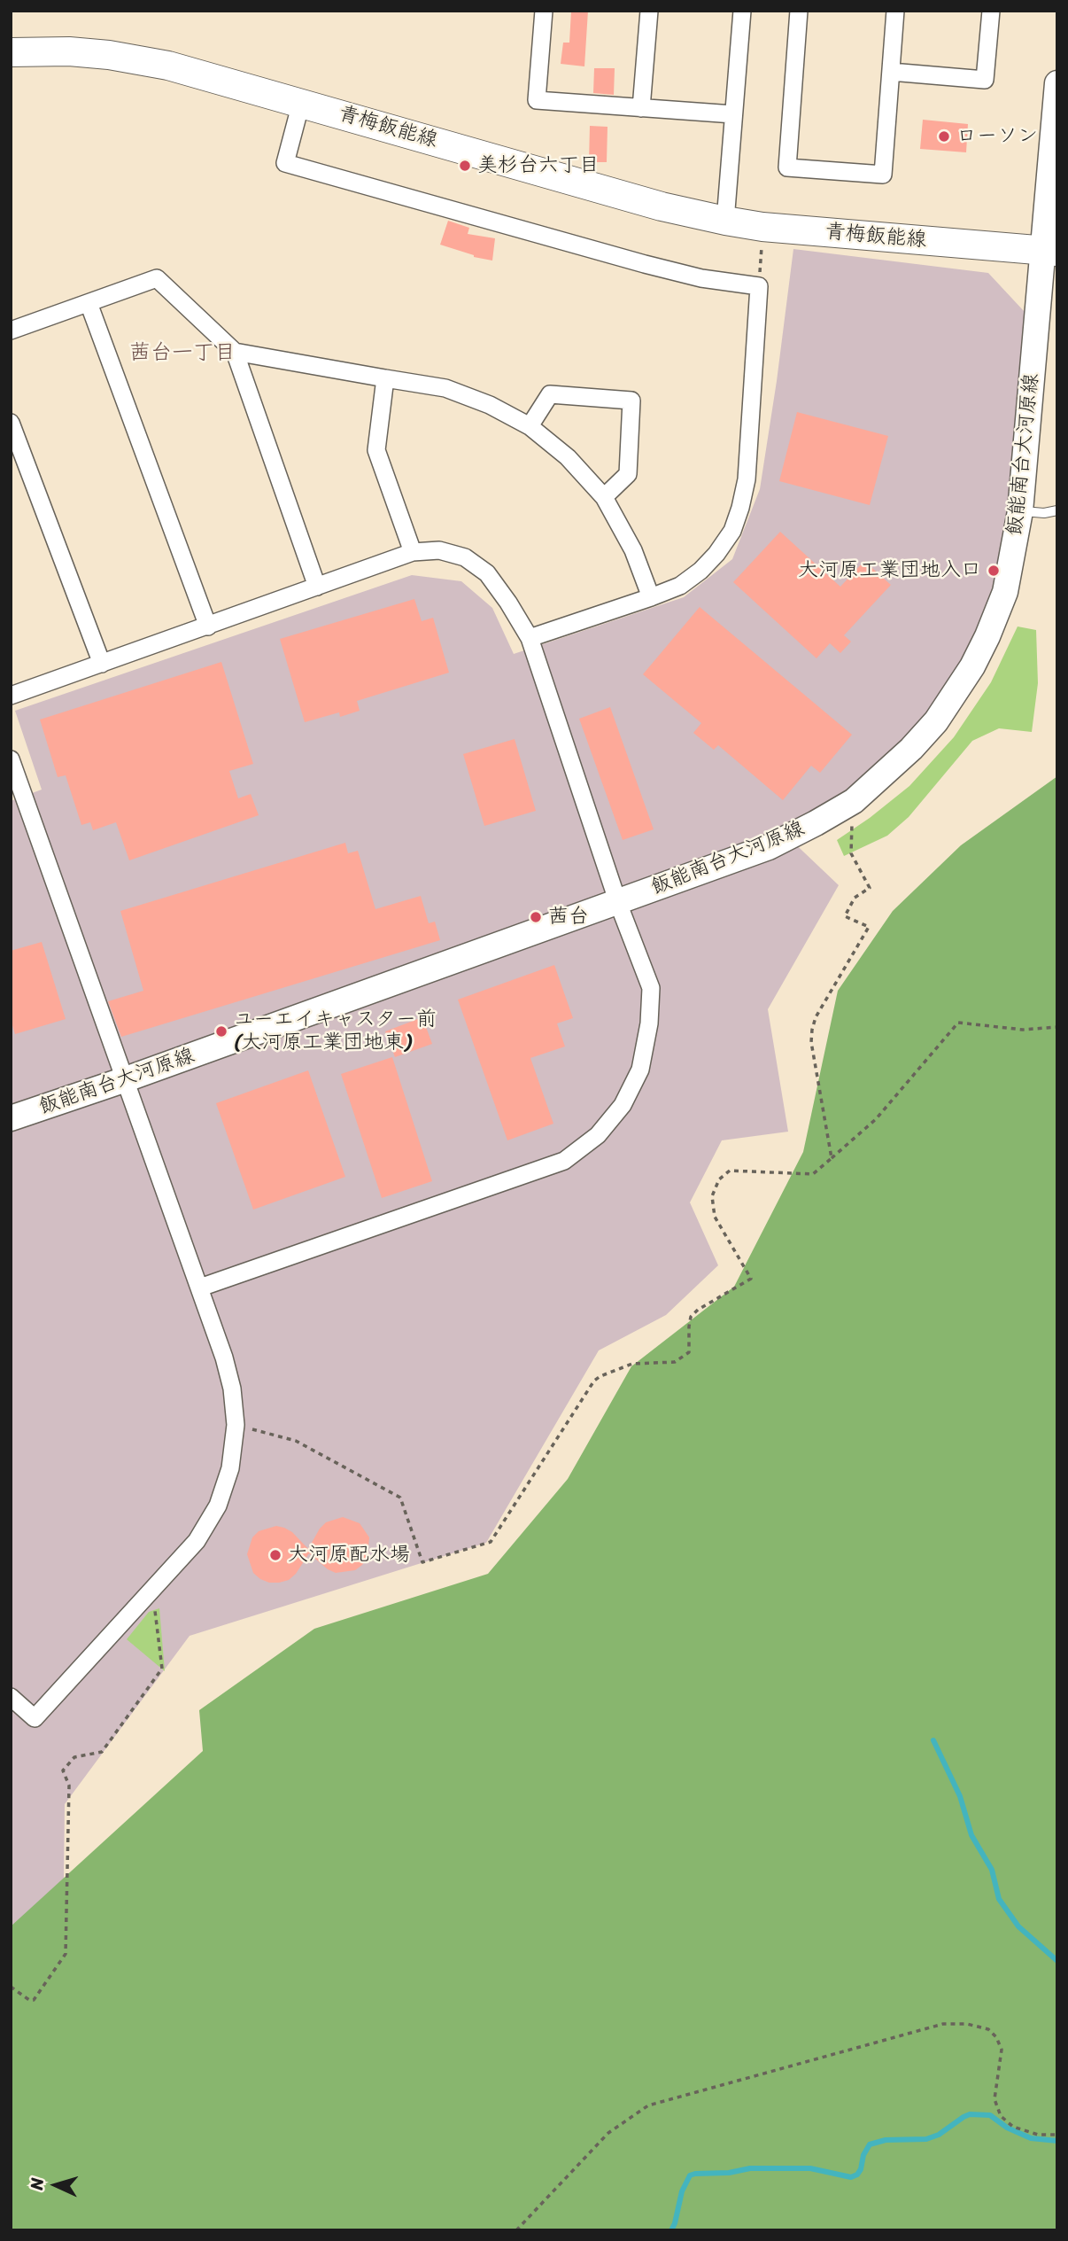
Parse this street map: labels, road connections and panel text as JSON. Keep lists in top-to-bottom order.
{
  "streets": {
    "main road": ["青梅飯能線"],
    "street": ["飯能南台大河原線"]
  },
  "crossings": [
    ["青梅飯能線", "飯能南台大河原線"]
  ],
  "districts": ["茜台一丁目"],
  "places": [
    "ローソン",
    "美杉台六丁目",
    "大河原工業団地入口",
    "茜台",
    "ユーエイキャスター前 (大河原工業団地東)",
    "大河原配水場"
  ],
  "north": "left"
}
